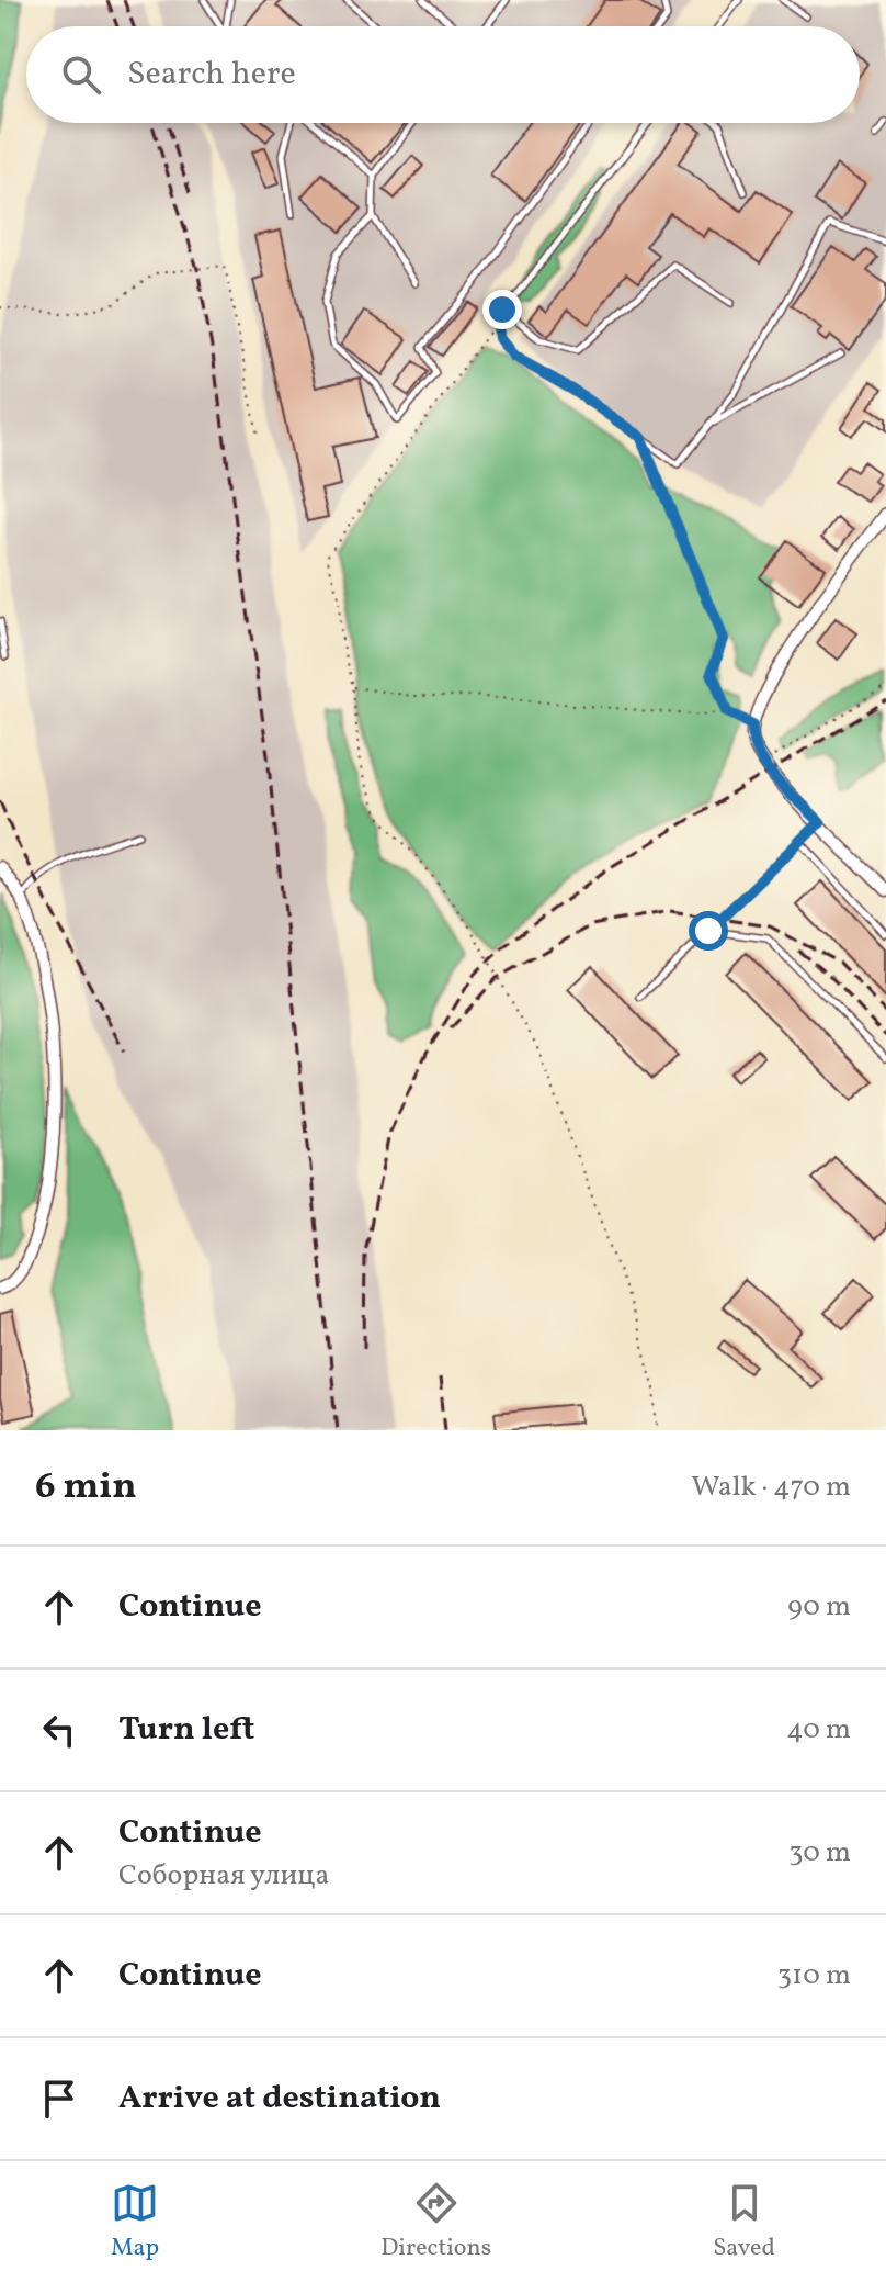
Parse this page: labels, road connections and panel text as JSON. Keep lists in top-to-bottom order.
{
  "page": {
    "search": "Search here",
    "heading": ["6 min", "Walk · 470 m"],
    "list": [
      ["Continue", "90 m"],
      ["Turn left", "40 m"],
      ["Continue", "Соборная улица", "30 m"],
      ["Continue", "310 m"],
      "Arrive at destination"
    ],
    "nav": ["Map", "Directions", "Saved"]
  }
}
